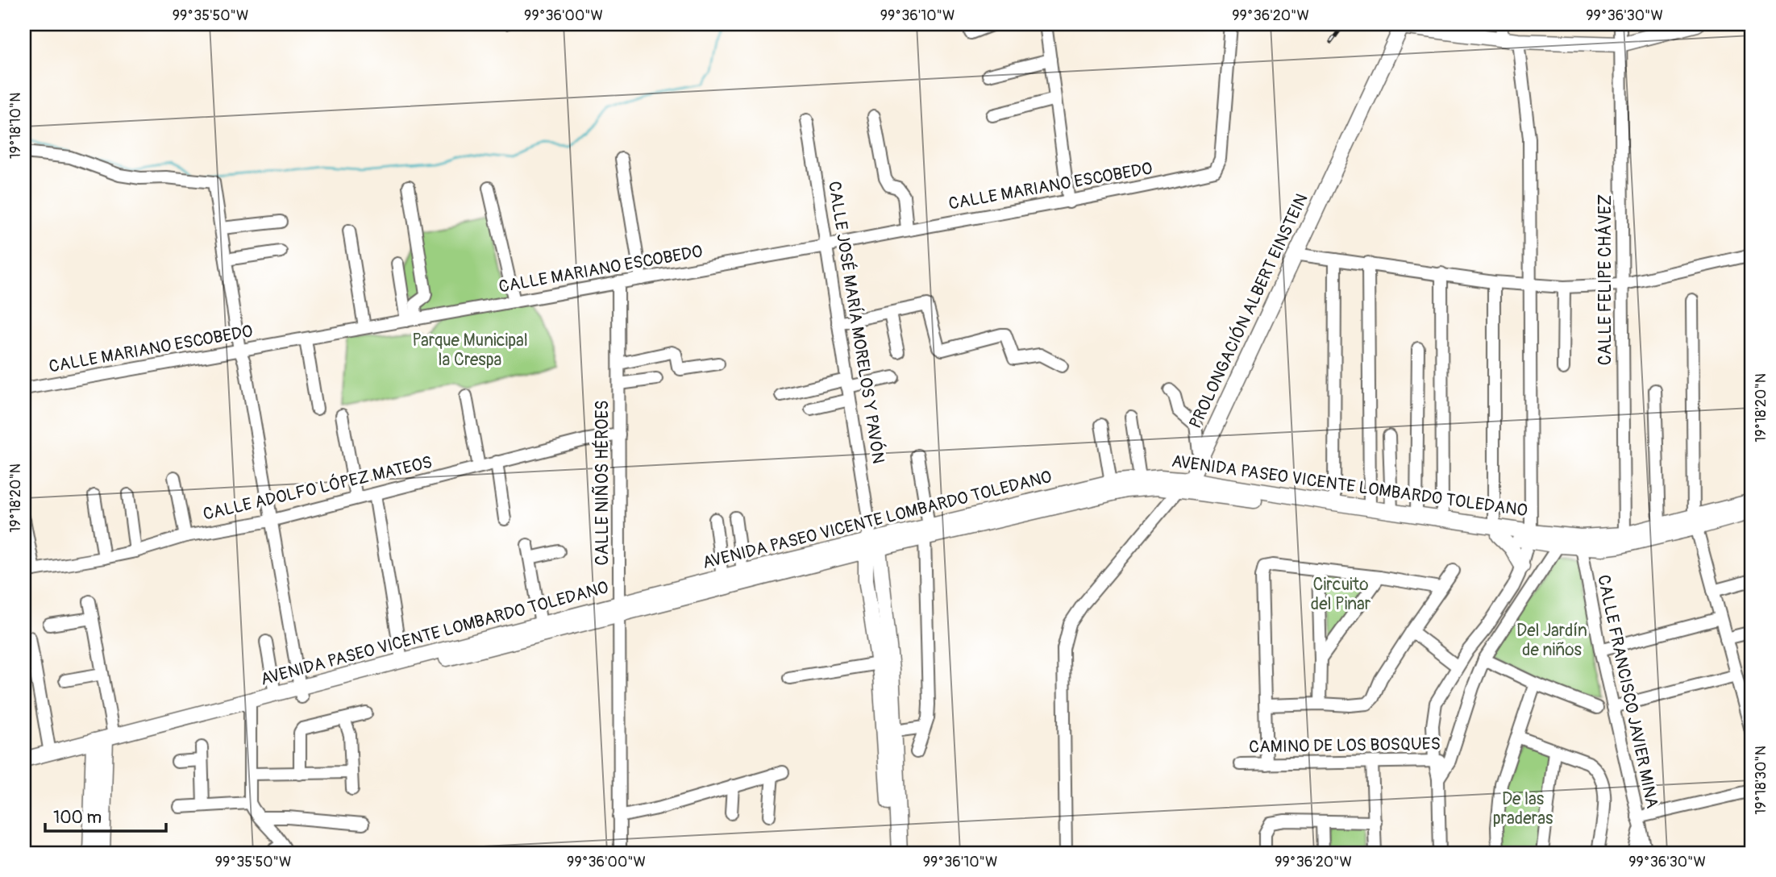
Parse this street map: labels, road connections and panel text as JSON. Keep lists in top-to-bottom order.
{
  "streets": {
    "main road": ["PROLONGACIÓN ALBERT EINSTEIN", "CALLE JOSÉ MARÍA MORELOS Y PAVÓN", "AVENIDA PASEO VICENTE LOMBARDO TOLEDANO"],
    "street": [
      "CALLE MARIANO ESCOBEDO",
      "CALLE FELIPE CHÁVEZ",
      "CALLE NIÑOS HÉROES",
      "CALLE ADOLFO LÓPEZ MATEOS",
      "CALLE FRANCISCO JAVIER MINA",
      "CAMINO DE LOS BOSQUES"
    ]
  },
  "crossings": [
    ["CALLE MARIANO ESCOBEDO", "CALLE JOSÉ MARÍA MORELOS Y PAVÓN"],
    ["CALLE MARIANO ESCOBEDO", "CALLE NIÑOS HÉROES"],
    ["CALLE FELIPE CHÁVEZ", "AVENIDA PASEO VICENTE LOMBARDO TOLEDANO"],
    ["PROLONGACIÓN ALBERT EINSTEIN", "AVENIDA PASEO VICENTE LOMBARDO TOLEDANO"],
    ["CALLE JOSÉ MARÍA MORELOS Y PAVÓN", "AVENIDA PASEO VICENTE LOMBARDO TOLEDANO"],
    ["CALLE NIÑOS HÉROES", "AVENIDA PASEO VICENTE LOMBARDO TOLEDANO"],
    ["CALLE NIÑOS HÉROES", "CALLE ADOLFO LÓPEZ MATEOS"],
    ["AVENIDA PASEO VICENTE LOMBARDO TOLEDANO", "CALLE FRANCISCO JAVIER MINA"]
  ],
  "parks": [
    "Parque Municipal la Crespa",
    "Circuito del Pinar",
    "Del Jardín de niños",
    "De las praderas"
  ],
  "scale_bar": "100 m",
  "coordinates": [
    "99°35'50\"W",
    "99°36'00\"W",
    "99°36'10\"W",
    "99°36'20\"W",
    "99°36'30\"W",
    "19°18'10\"N",
    "19°18'20\"N",
    "19°18'30\"N"
  ]
}
